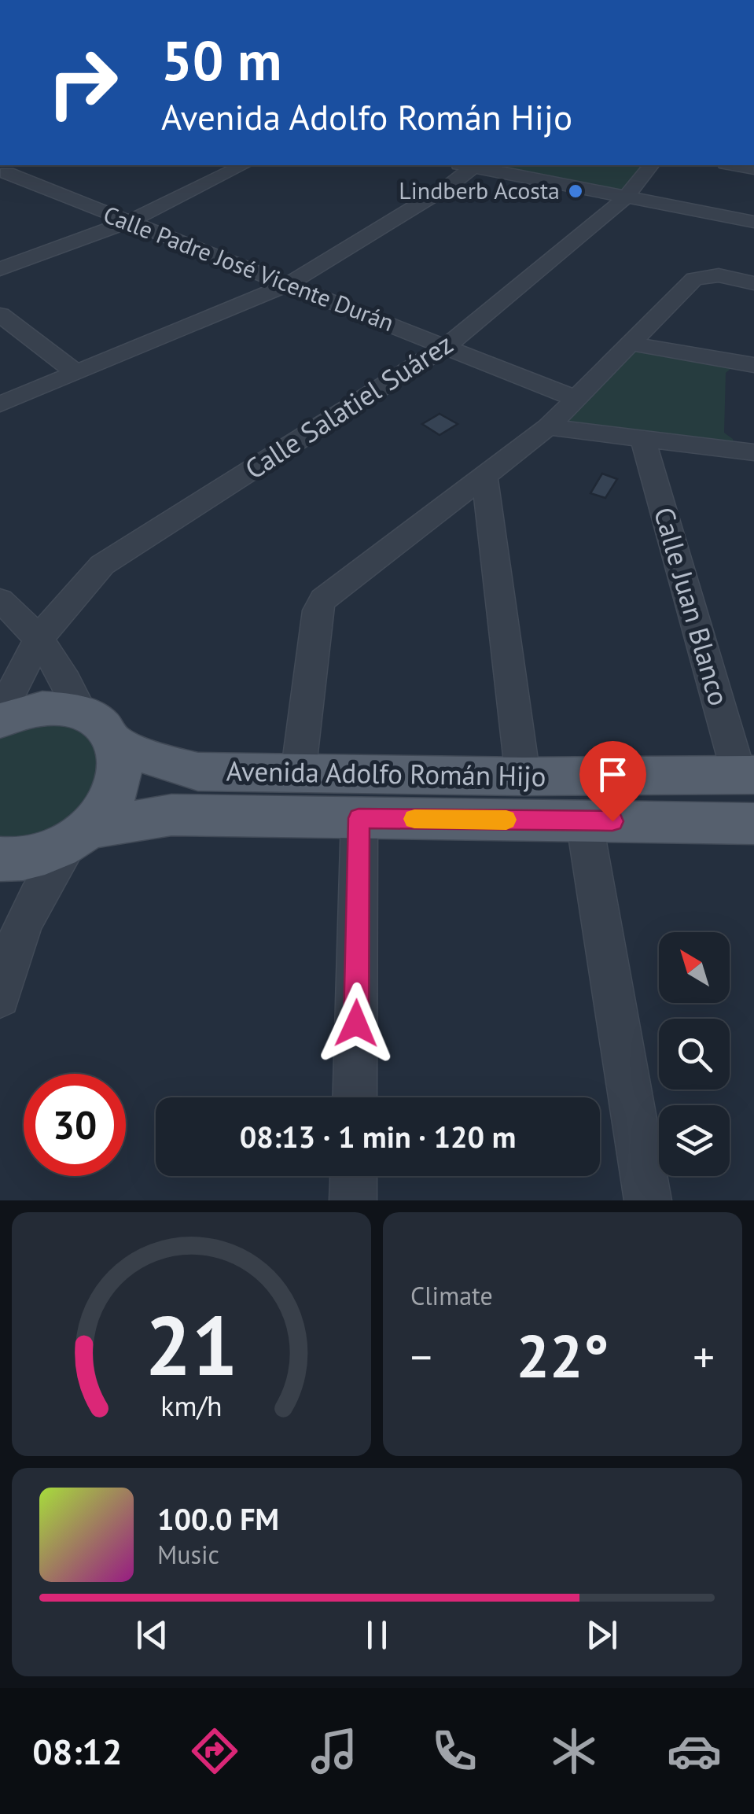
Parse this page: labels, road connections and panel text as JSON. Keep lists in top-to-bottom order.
{
  "streets": {
    "main road": ["Avenida Adolfo Román Hijo"],
    "street": ["Calle Padre José Vicente Durán", "Calle Salatiel Suárez", "Calle Juan Blanco"]
  },
  "crossings": [
    ["Calle Padre José Vicente Durán", "Calle Salatiel Suárez"],
    ["Calle Juan Blanco", "Avenida Adolfo Román Hijo"]
  ],
  "places": ["Lindberb Acosta"],
  "north": "top left",
  "page": {
    "turn": ["50 m", "Avenida Adolfo Román Hijo"],
    "limit": "30",
    "trip": "08:13 · 1 min · 120 m",
    "tile": "Climate",
    "heat": ["−", "22°", "+"],
    "song": ["100.0 FM", "Music"],
    "tabs": "08:12",
    "gauge": ["21", "km/h"]
  }
}
